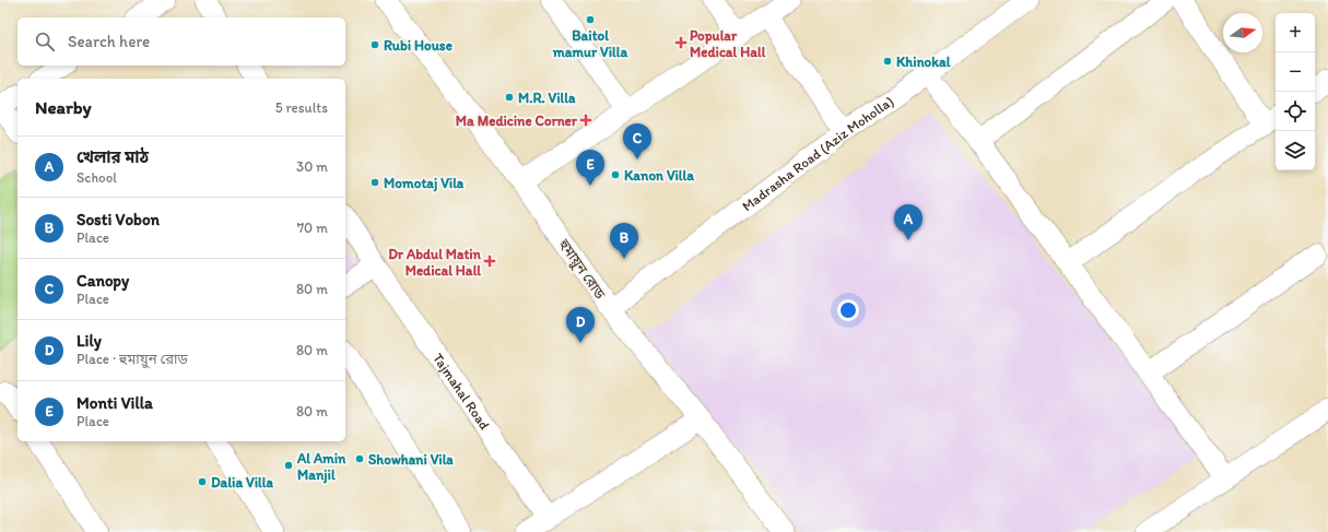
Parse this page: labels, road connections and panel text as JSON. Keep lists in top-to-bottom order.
{
  "streets": {
    "street": ["Madrasha Road (Aziz Moholla)", "হুমায়ুন রোড", "Tajmahal Road"]
  },
  "crossings": [
    ["Madrasha Road (Aziz Moholla)", "হুমায়ুন রোড"]
  ],
  "places": {
    "other": [
      "Baitol mamur Villa",
      "Rubi House",
      "Khinokal",
      "M.R. Villa",
      "Kanon Villa",
      "Momotaj Vila",
      "Showhani Vila",
      "Al Amin Manjil",
      "Dalia Villa"
    ],
    "health": ["Popular Medical Hall", "Ma Medicine Corner", "Dr Abdul Matin Medical Hall"]
  },
  "north": "right",
  "page": {
    "map_buttons": ["+", "−"],
    "search": "Search here",
    "heading": ["Nearby", "5 results"],
    "pins": [
      "C",
      "E",
      "A",
      "B",
      "D"
    ],
    "list": [
      {
        "mark": "A",
        "name": "খেলার মাঠ",
        "note": "School",
        "value": "30 m"
      },
      {
        "mark": "B",
        "name": "Sosti Vobon",
        "note": "Place",
        "value": "70 m"
      },
      {
        "mark": "C",
        "name": "Canopy",
        "note": "Place",
        "value": "80 m"
      },
      {
        "mark": "D",
        "name": "Lily",
        "note": "Place · হুমায়ুন রোড",
        "value": "80 m"
      },
      {
        "mark": "E",
        "name": "Monti Villa",
        "note": "Place",
        "value": "80 m"
      }
    ]
  }
}
